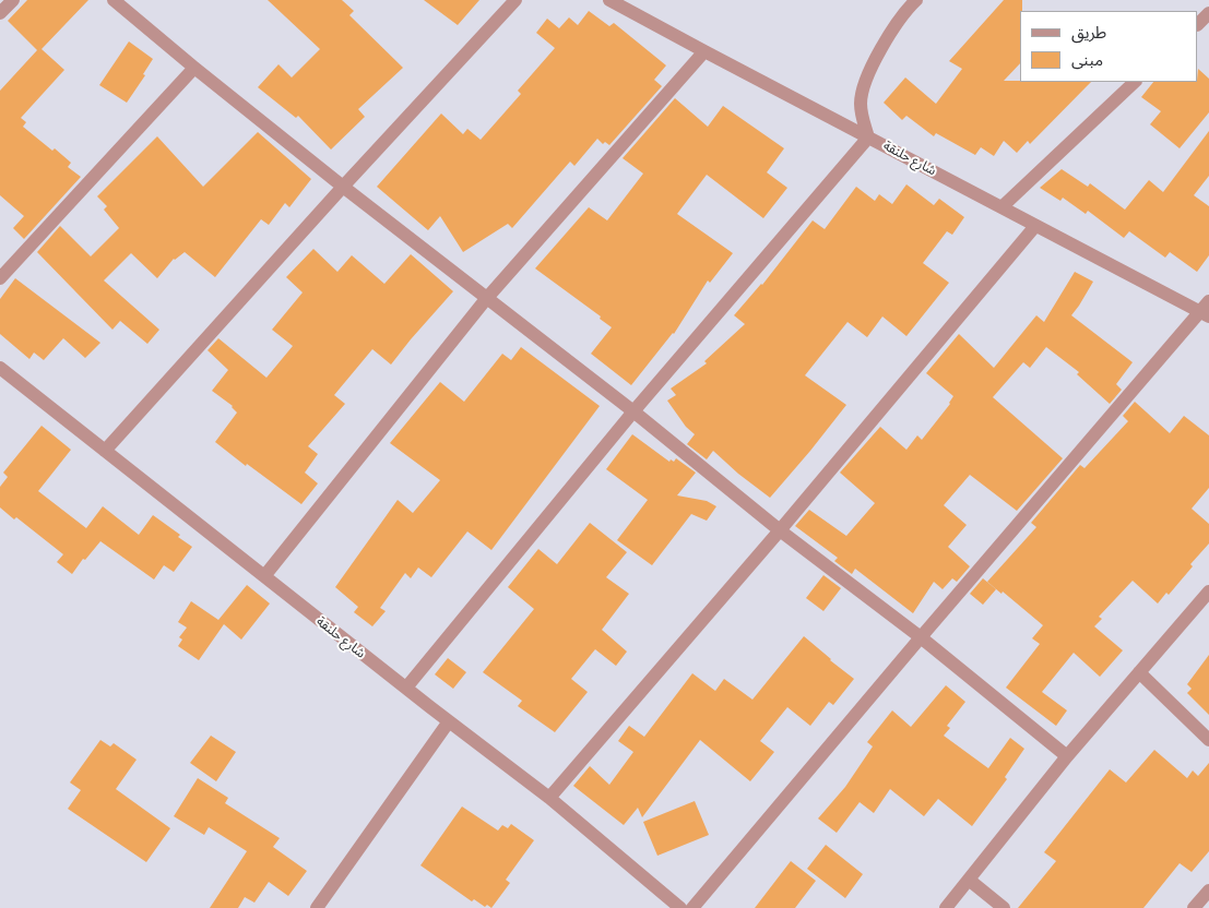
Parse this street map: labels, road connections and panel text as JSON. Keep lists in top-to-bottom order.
{
  "streets": {
    "street": ["شارع حلنقة"]
  },
  "legend": ["طريق", "مبنى"]
}
